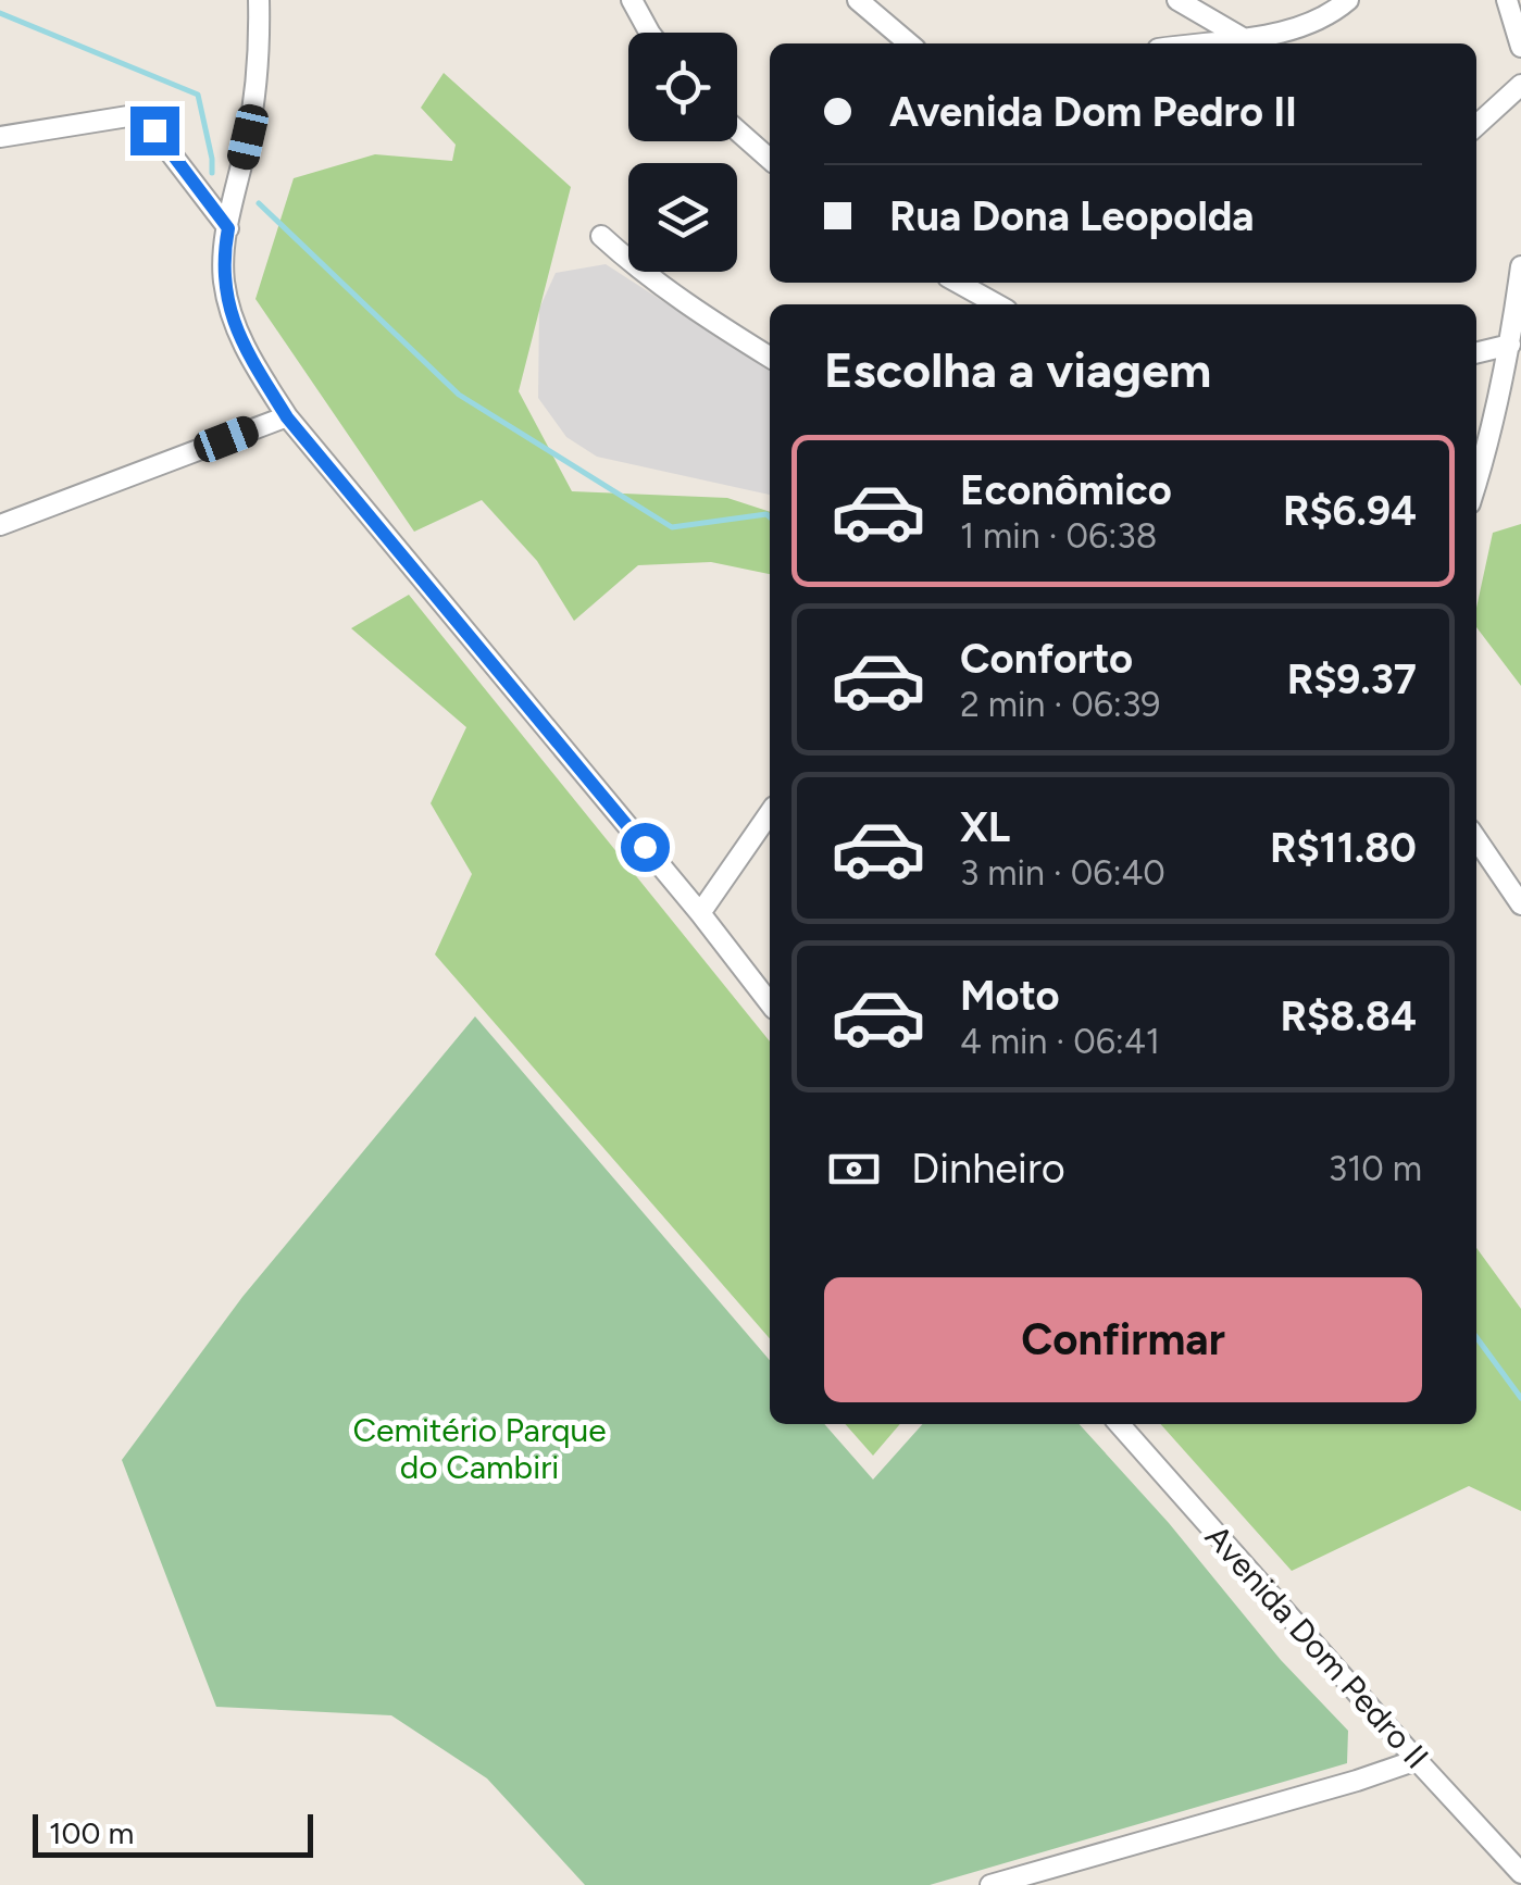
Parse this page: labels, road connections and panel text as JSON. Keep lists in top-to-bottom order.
{
  "streets": {
    "street": ["Avenida Dom Pedro II"]
  },
  "parks": ["Cemitério Parque do Cambiri"],
  "scale_bar": "100 m",
  "page": {
    "banner": ["Avenida Dom Pedro II", "Rua Dona Leopolda"],
    "heading": "Escolha a viagem",
    "list": [
      {
        "name": "Econômico",
        "note": "1 min · 06:38",
        "value": "R$6.94"
      },
      {
        "name": "Conforto",
        "note": "2 min · 06:39",
        "value": "R$9.37"
      },
      {
        "name": "XL",
        "note": "3 min · 06:40",
        "value": "R$11.80"
      },
      {
        "name": "Moto",
        "note": "4 min · 06:41",
        "value": "R$8.84"
      }
    ],
    "pay": ["Dinheiro", "310 m"],
    "buttons": "Confirmar",
    "scale": "100 m"
  }
}
